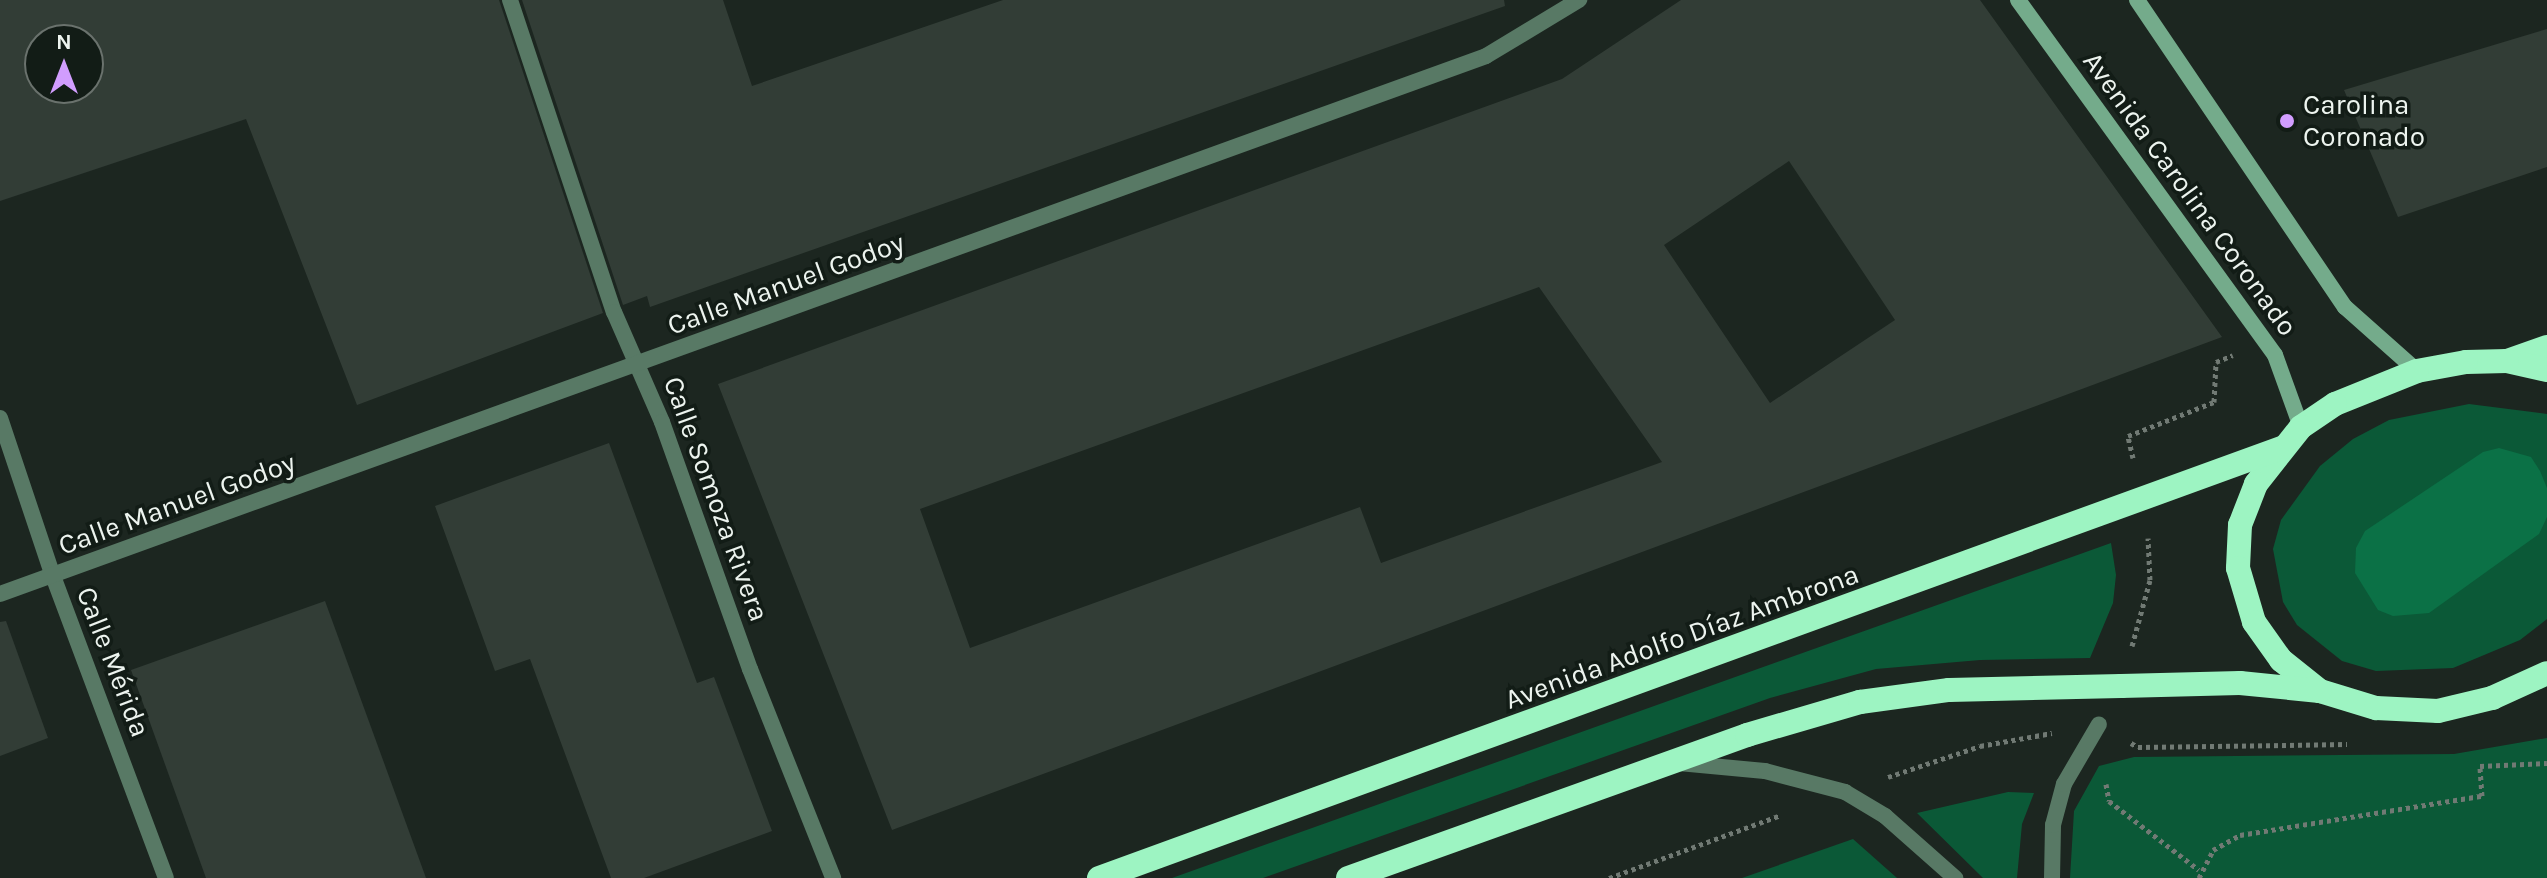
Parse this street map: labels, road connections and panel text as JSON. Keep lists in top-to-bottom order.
{
  "streets": {
    "highway": ["Avenida Adolfo Díaz Ambrona"],
    "main road": ["Avenida Carolina Coronado"],
    "street": ["Calle Manuel Godoy", "Calle Somoza Rivera", "Calle Mérida"]
  },
  "crossings": [
    ["Calle Manuel Godoy", "Calle Somoza Rivera"],
    ["Calle Manuel Godoy", "Calle Mérida"]
  ],
  "places": ["Carolina Coronado"],
  "north": "top"
}
